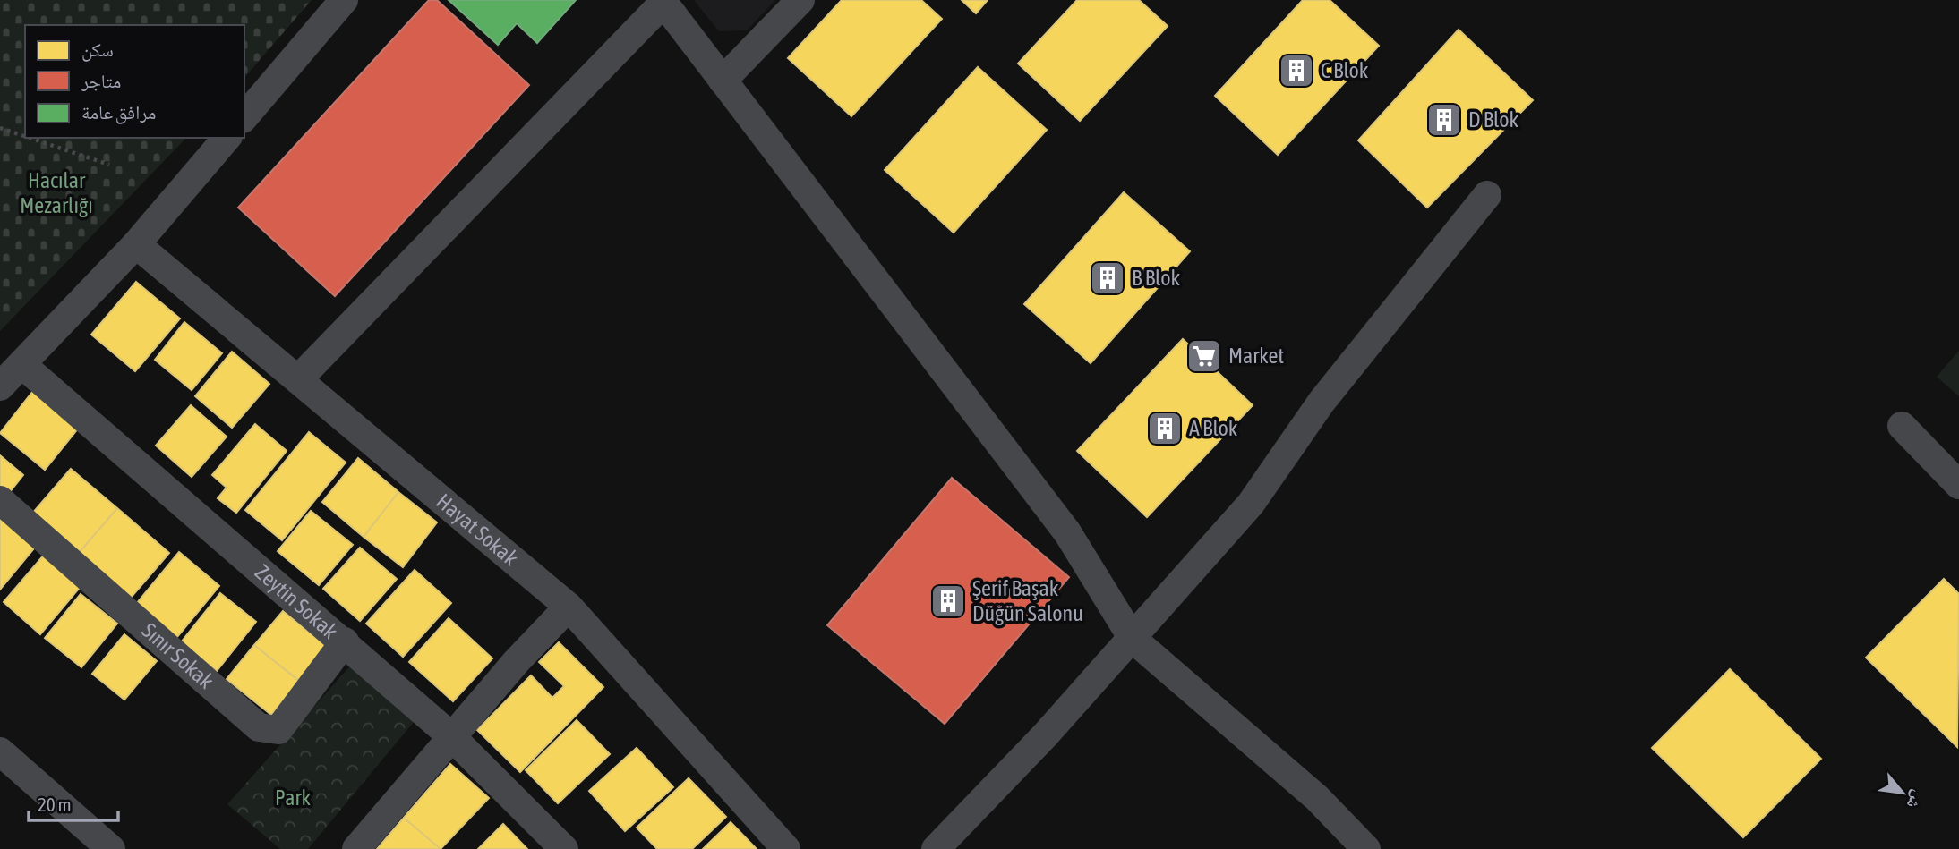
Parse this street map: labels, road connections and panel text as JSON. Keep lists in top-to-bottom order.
{
  "streets": {
    "street": ["Hayat Sokak", "Zeytin Sokak", "Sınır Sokak"]
  },
  "crossings": [
    ["Zeytin Sokak", "Sınır Sokak"]
  ],
  "parks": ["Hacılar Mezarlığı", "Park"],
  "places": {
    "building": [
      "C Blok",
      "D Blok",
      "B Blok",
      "A Blok",
      "Şerif Başak Düğün Salonu"
    ],
    "supermarket": ["Market"]
  },
  "legend": ["سكن", "متاجر", "مرافق عامة"],
  "scale_bar": "20 m",
  "north": "bottom right"
}
